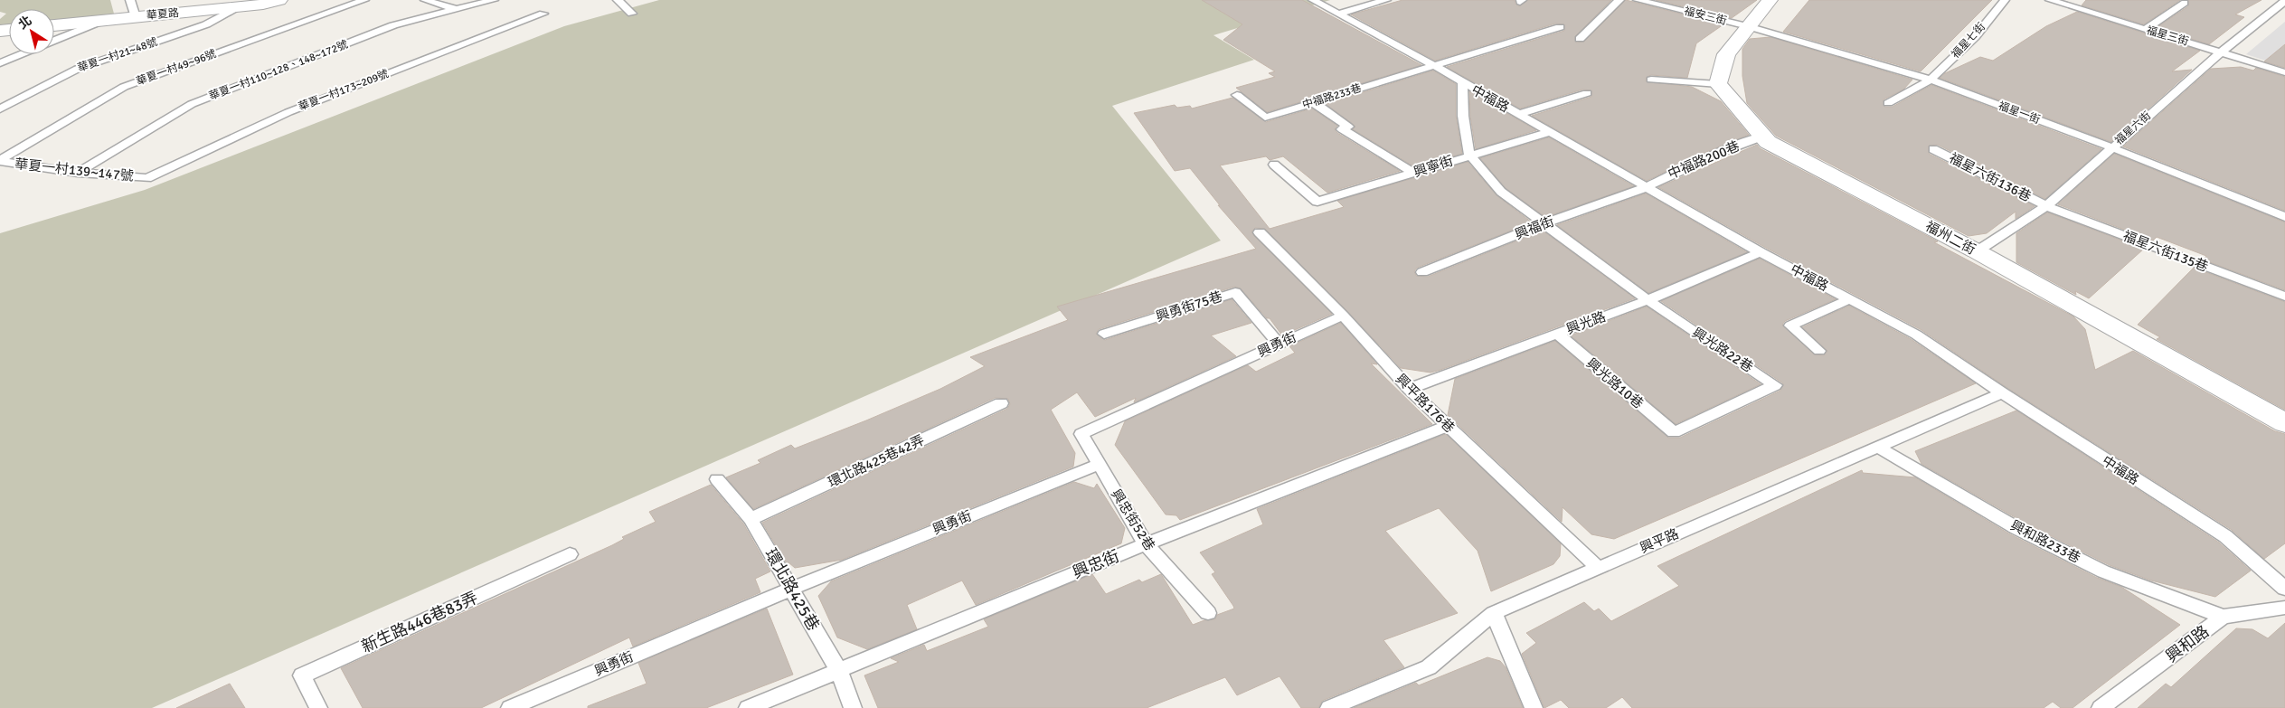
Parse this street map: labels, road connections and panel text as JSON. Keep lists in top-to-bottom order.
{
  "streets": {
    "street": ["華夏路", "福州二街"],
    "lane": [
      "福安三街",
      "福星三街",
      "福星七街",
      "華夏一村21~48號",
      "華夏一村49~96號",
      "華夏一村110~128、148~172號",
      "華夏一村173~209號",
      "中福路233巷",
      "中福路",
      "福星一街",
      "福星六街",
      "中福路200巷",
      "興寧街",
      "華夏一村139~147號",
      "福星六街136巷",
      "興福街",
      "福星六街135巷",
      "興勇街75巷",
      "興光路",
      "興勇街",
      "興光路22巷",
      "興光路10巷",
      "興平路176巷",
      "環北路425巷42弄",
      "興忠街52巷",
      "興平路",
      "興和路233巷",
      "興忠街",
      "環北路425巷",
      "新生路446巷83弄",
      "興和路"
    ]
  },
  "crossings": [
    ["華夏路", "華夏一村21~48號"],
    ["福安三街", "福星一街"],
    ["福星三街", "福星六街"],
    ["福星七街", "福星一街"],
    ["華夏一村49~96號", "華夏一村139~147號"],
    ["華夏一村110~128、148~172號", "華夏一村139~147號"],
    ["華夏一村173~209號", "華夏一村139~147號"],
    ["中福路233巷", "中福路"],
    ["中福路", "中福路200巷"],
    ["中福路", "興寧街"],
    ["中福路", "興福街"],
    ["中福路", "興光路"],
    ["中福路", "興平路"],
    ["福星一街", "福星六街"],
    ["福星六街", "福星六街136巷"],
    ["福星六街", "福州二街"],
    ["福星六街", "福星六街135巷"],
    ["中福路200巷", "興福街"],
    ["中福路200巷", "福州二街"],
    ["福星六街136巷", "福星六街135巷"],
    ["興勇街75巷", "興勇街"],
    ["興光路", "興光路22巷"],
    ["興光路", "興光路10巷"],
    ["興光路", "興平路176巷"],
    ["興勇街", "興平路176巷"],
    ["興勇街", "興忠街52巷"],
    ["興勇街", "環北路425巷"],
    ["興光路22巷", "興光路10巷"],
    ["興平路176巷", "興平路"],
    ["興平路176巷", "興忠街"],
    ["環北路425巷42弄", "環北路425巷"],
    ["興忠街52巷", "興忠街"],
    ["興平路", "興和路233巷"],
    ["興和路233巷", "興和路"],
    ["興忠街", "環北路425巷"]
  ],
  "north": "top left"
}
